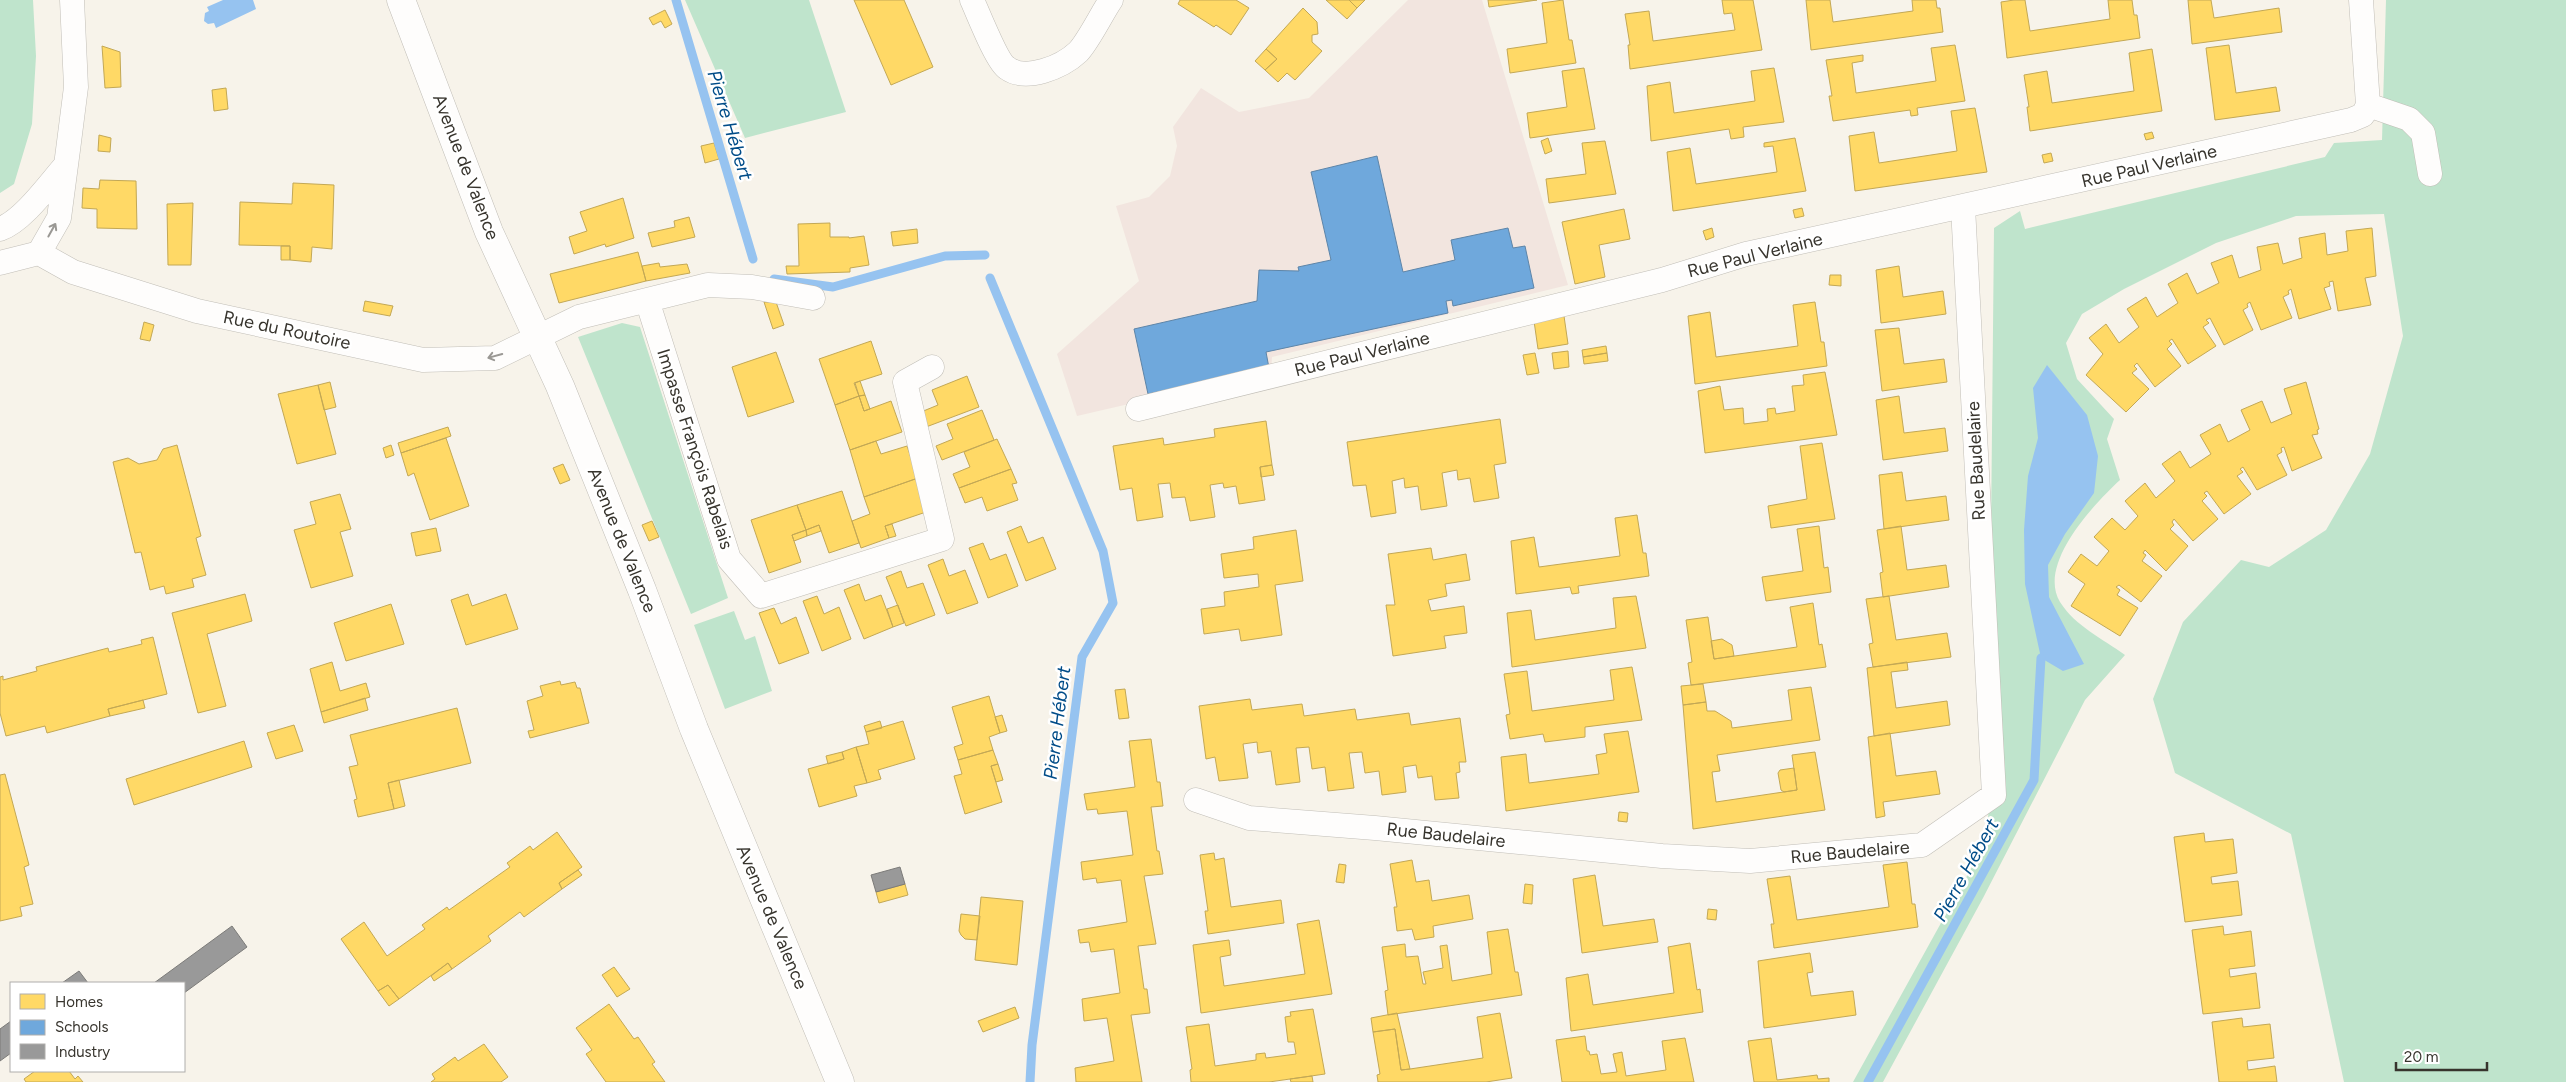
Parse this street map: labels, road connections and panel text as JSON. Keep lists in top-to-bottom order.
{
  "streets": {
    "main road": ["Avenue de Valence"],
    "street": [
      "Rue Paul Verlaine",
      "Rue du Routoire",
      "Impasse François Rabelais",
      "Rue Baudelaire"
    ]
  },
  "crossings": [
    ["Rue Paul Verlaine", "Rue Baudelaire"],
    ["Avenue de Valence", "Rue du Routoire"],
    ["Rue du Routoire", "Impasse François Rabelais"]
  ],
  "one_way": ["Rue du Routoire"],
  "water": ["Pierre Hébert"],
  "legend": ["Homes", "Schools", "Industry"],
  "scale_bar": "20 m"
}
